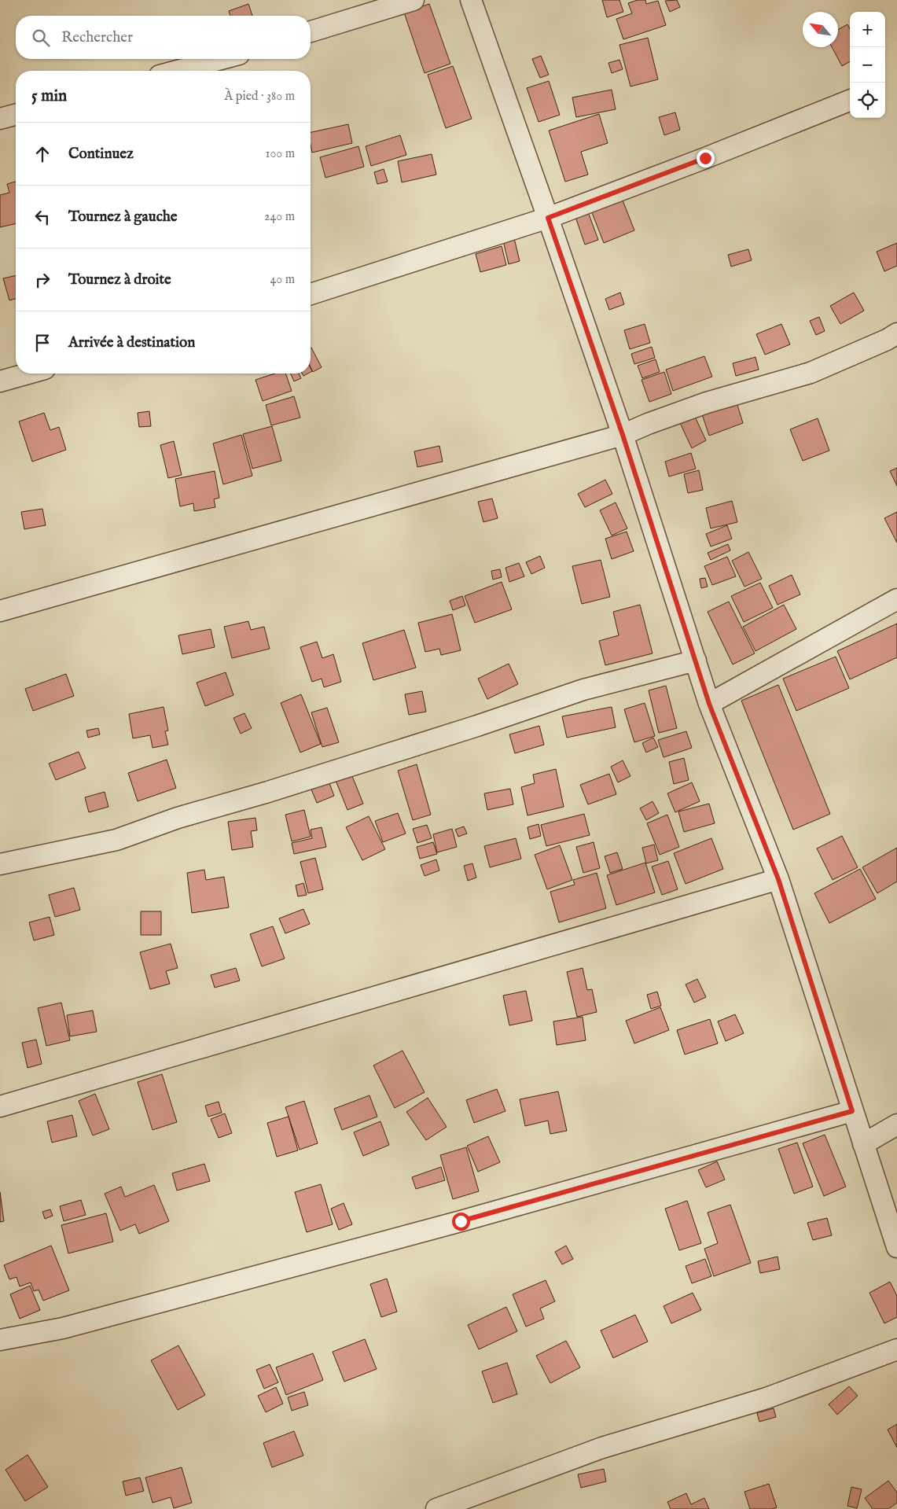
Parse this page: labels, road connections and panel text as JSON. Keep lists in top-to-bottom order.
{
  "north": "top left",
  "page": {
    "map_buttons": ["+", "−"],
    "search": "Rechercher",
    "heading": ["5 min", "À pied · 380 m"],
    "list": [
      ["Continuez", "100 m"],
      ["Tournez à gauche", "240 m"],
      ["Tournez à droite", "40 m"],
      "Arrivée à destination"
    ]
  }
}
